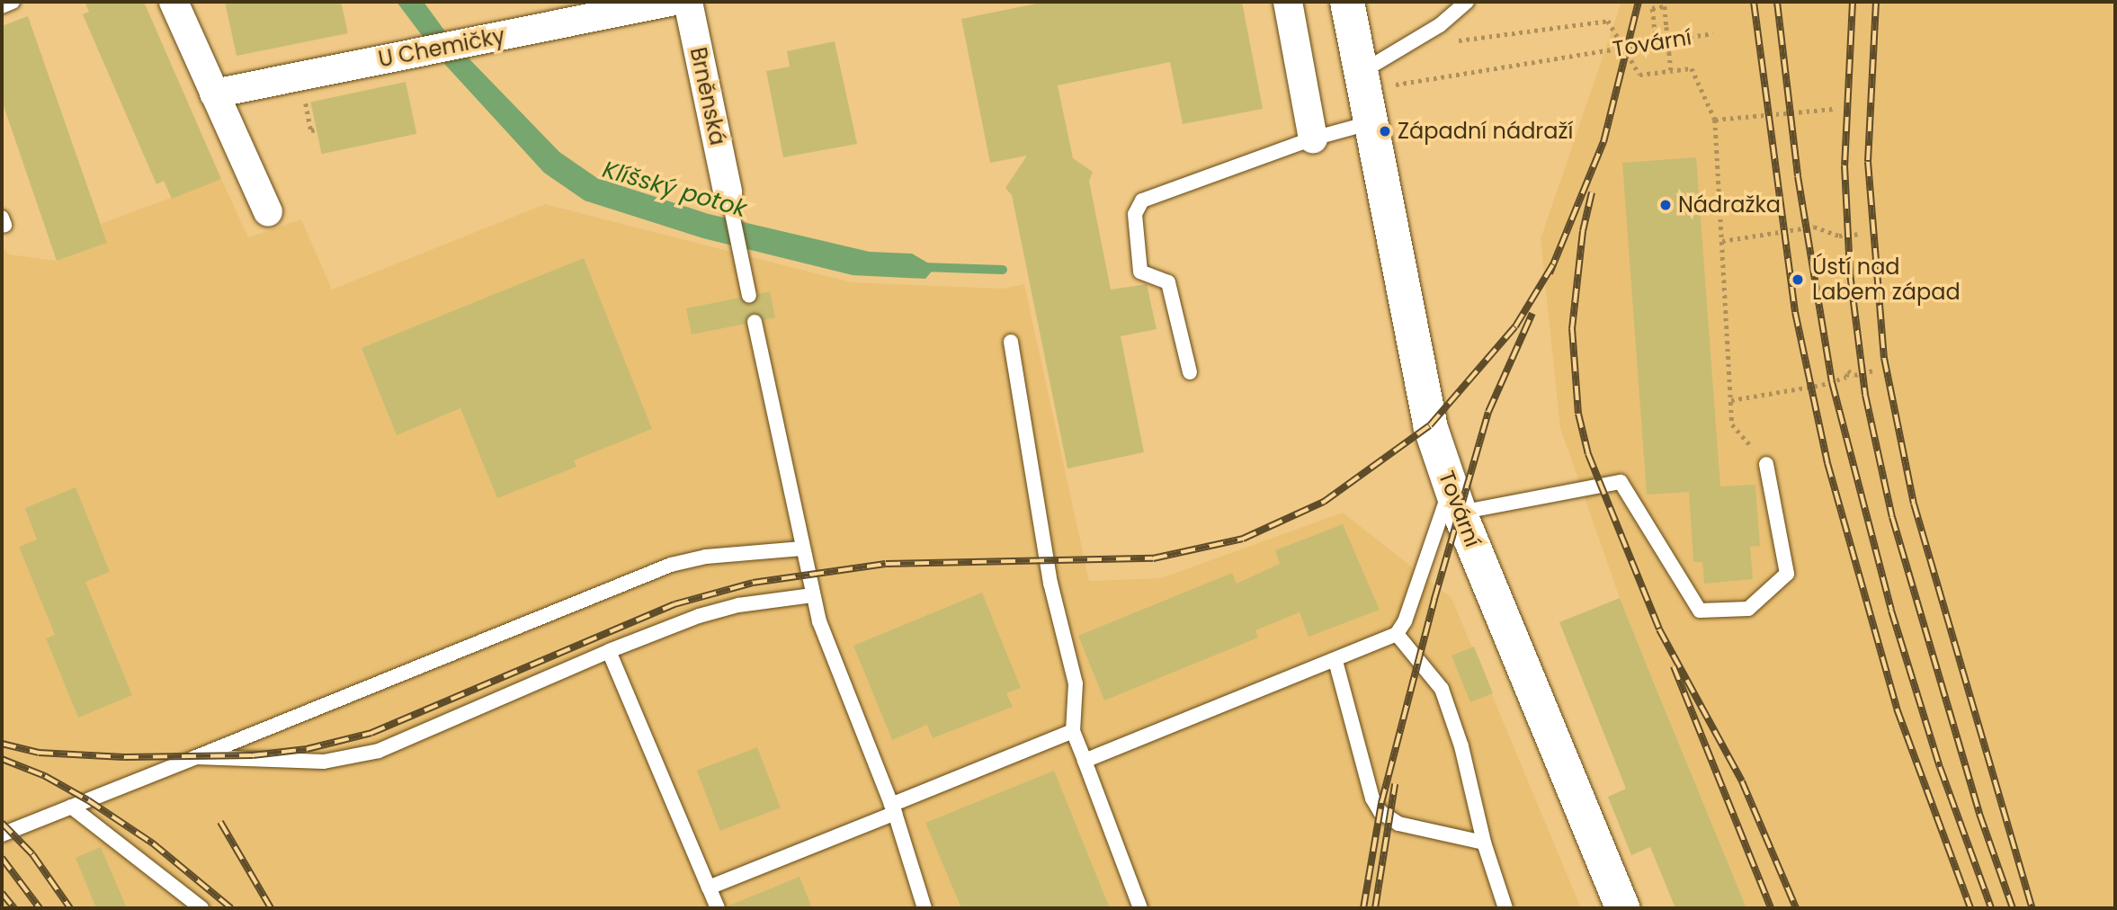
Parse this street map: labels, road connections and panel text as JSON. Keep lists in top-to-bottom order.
{
  "streets": {
    "street": ["Tovární", "U Chemičky", "Brněnská"]
  },
  "water": ["Klíšský potok"],
  "places": ["Západní nádraží", "Nádražka", "Ústí nad Labem západ"]
}
